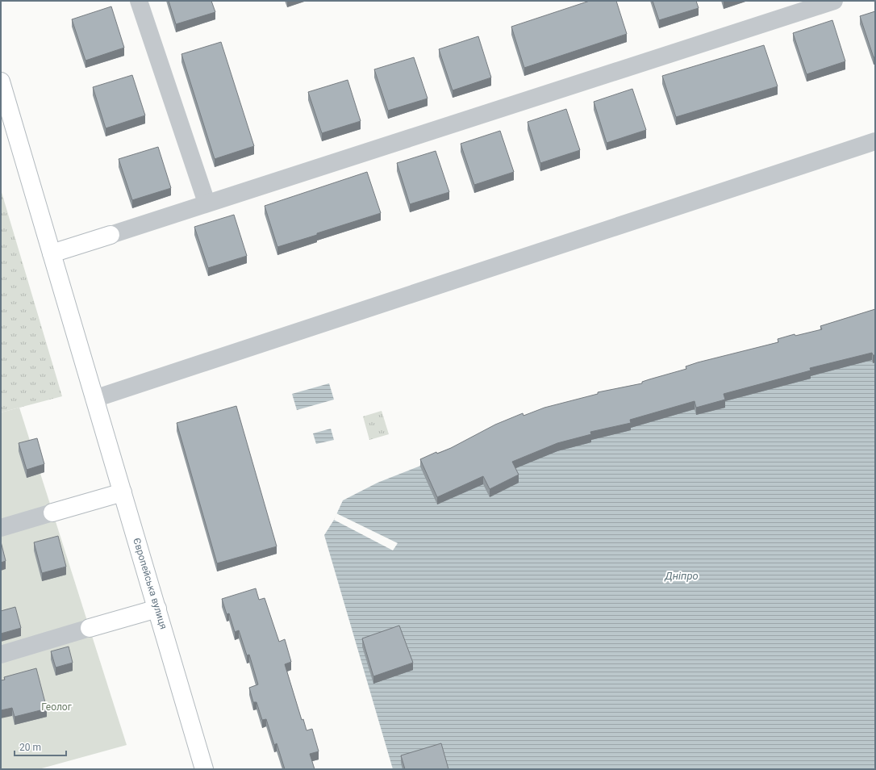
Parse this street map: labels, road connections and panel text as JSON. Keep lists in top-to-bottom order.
{
  "streets": {
    "street": ["Європейська вулиця"]
  },
  "water": ["Дніпро"],
  "parks": ["Геолог"],
  "scale_bar": "20 m"
}
